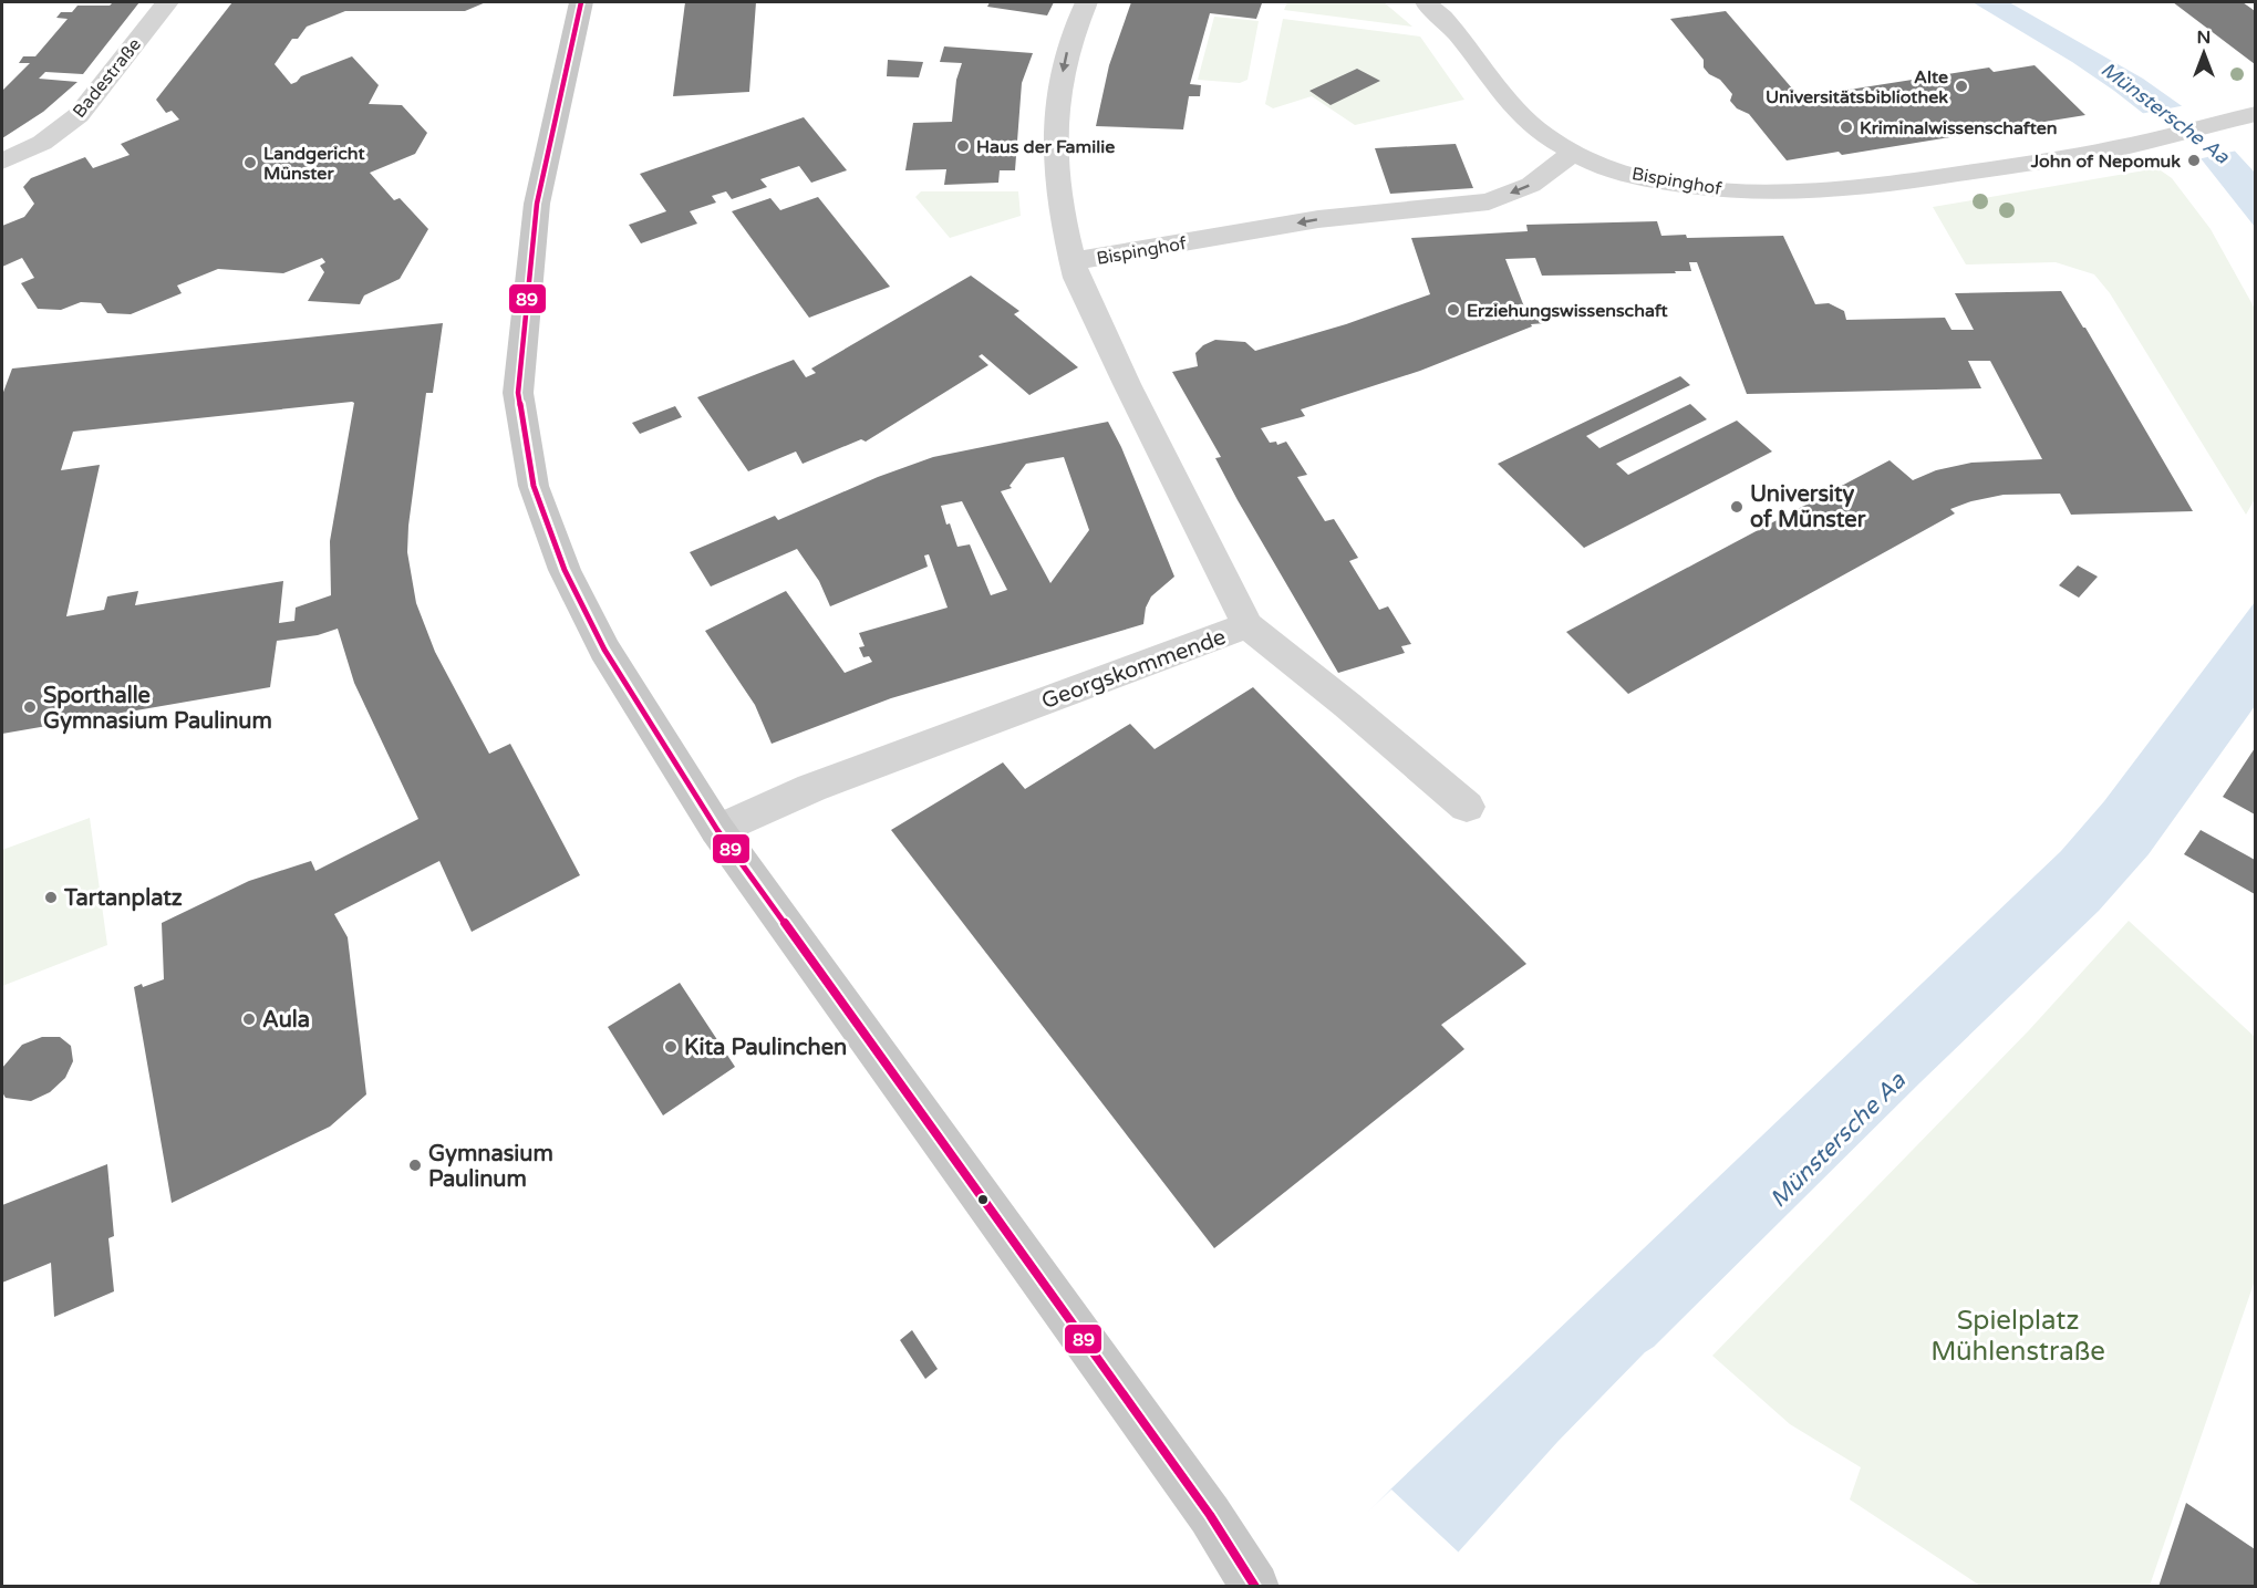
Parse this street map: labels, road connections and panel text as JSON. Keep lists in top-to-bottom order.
{
  "streets": {
    "street": ["Badestraße", "Bispinghof", "Georgskommende"]
  },
  "crossings": [
    ["Bispinghof", "Georgskommende"]
  ],
  "one_way": ["Bispinghof"],
  "water": ["Münstersche Aa"],
  "parks": ["Spielplatz Mühlenstraße"],
  "places": [
    "Alte Universitätsbibliothek",
    "Kriminalwissenschaften",
    "Haus der Familie",
    "John of Nepomuk",
    "Landgericht Münster",
    "Erziehungswissenschaft",
    "University of Münster",
    "Sporthalle Gymnasium Paulinum",
    "Tartanplatz",
    "Aula",
    "Kita Paulinchen",
    "Gymnasium Paulinum"
  ],
  "lines": ["transit line 89"],
  "north": "top"
}
